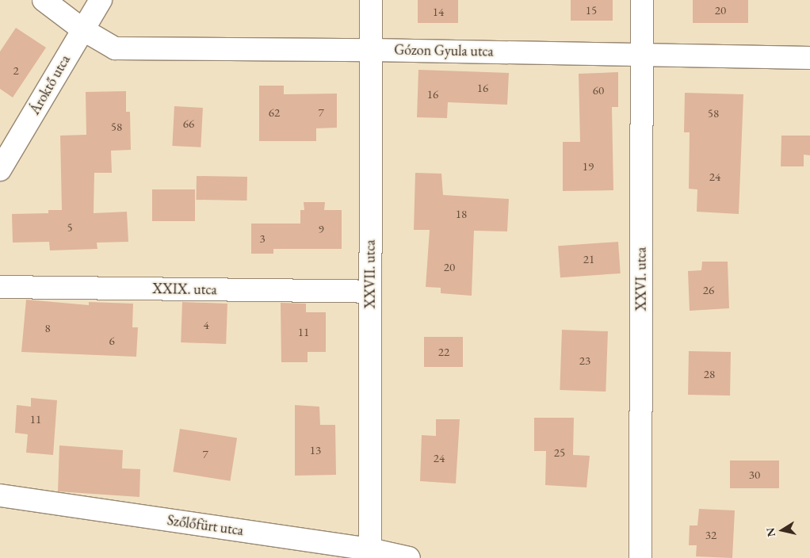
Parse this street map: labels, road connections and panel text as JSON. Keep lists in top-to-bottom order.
{
  "streets": {
    "street": [
      "Gózon Gyula utca",
      "Ároktő utca",
      "XXVII. utca",
      "XXVI. utca",
      "XXIX. utca",
      "Szőlőfürt utca"
    ]
  },
  "crossings": [
    ["Gózon Gyula utca", "Ároktő utca"],
    ["Gózon Gyula utca", "XXVII. utca"],
    ["Gózon Gyula utca", "XXVI. utca"],
    ["XXVII. utca", "XXIX. utca"],
    ["XXVII. utca", "Szőlőfürt utca"]
  ],
  "house_numbers": [
    "15",
    "20",
    "14",
    "2",
    "16",
    "60",
    "16",
    "62",
    "7",
    "58",
    "66",
    "58",
    "19",
    "24",
    "18",
    "5",
    "9",
    "3",
    "21",
    "20",
    "26",
    "4",
    "8",
    "11",
    "6",
    "22",
    "23",
    "28",
    "11",
    "13",
    "25",
    "7",
    "24",
    "30",
    "32"
  ],
  "north": "left"
}
